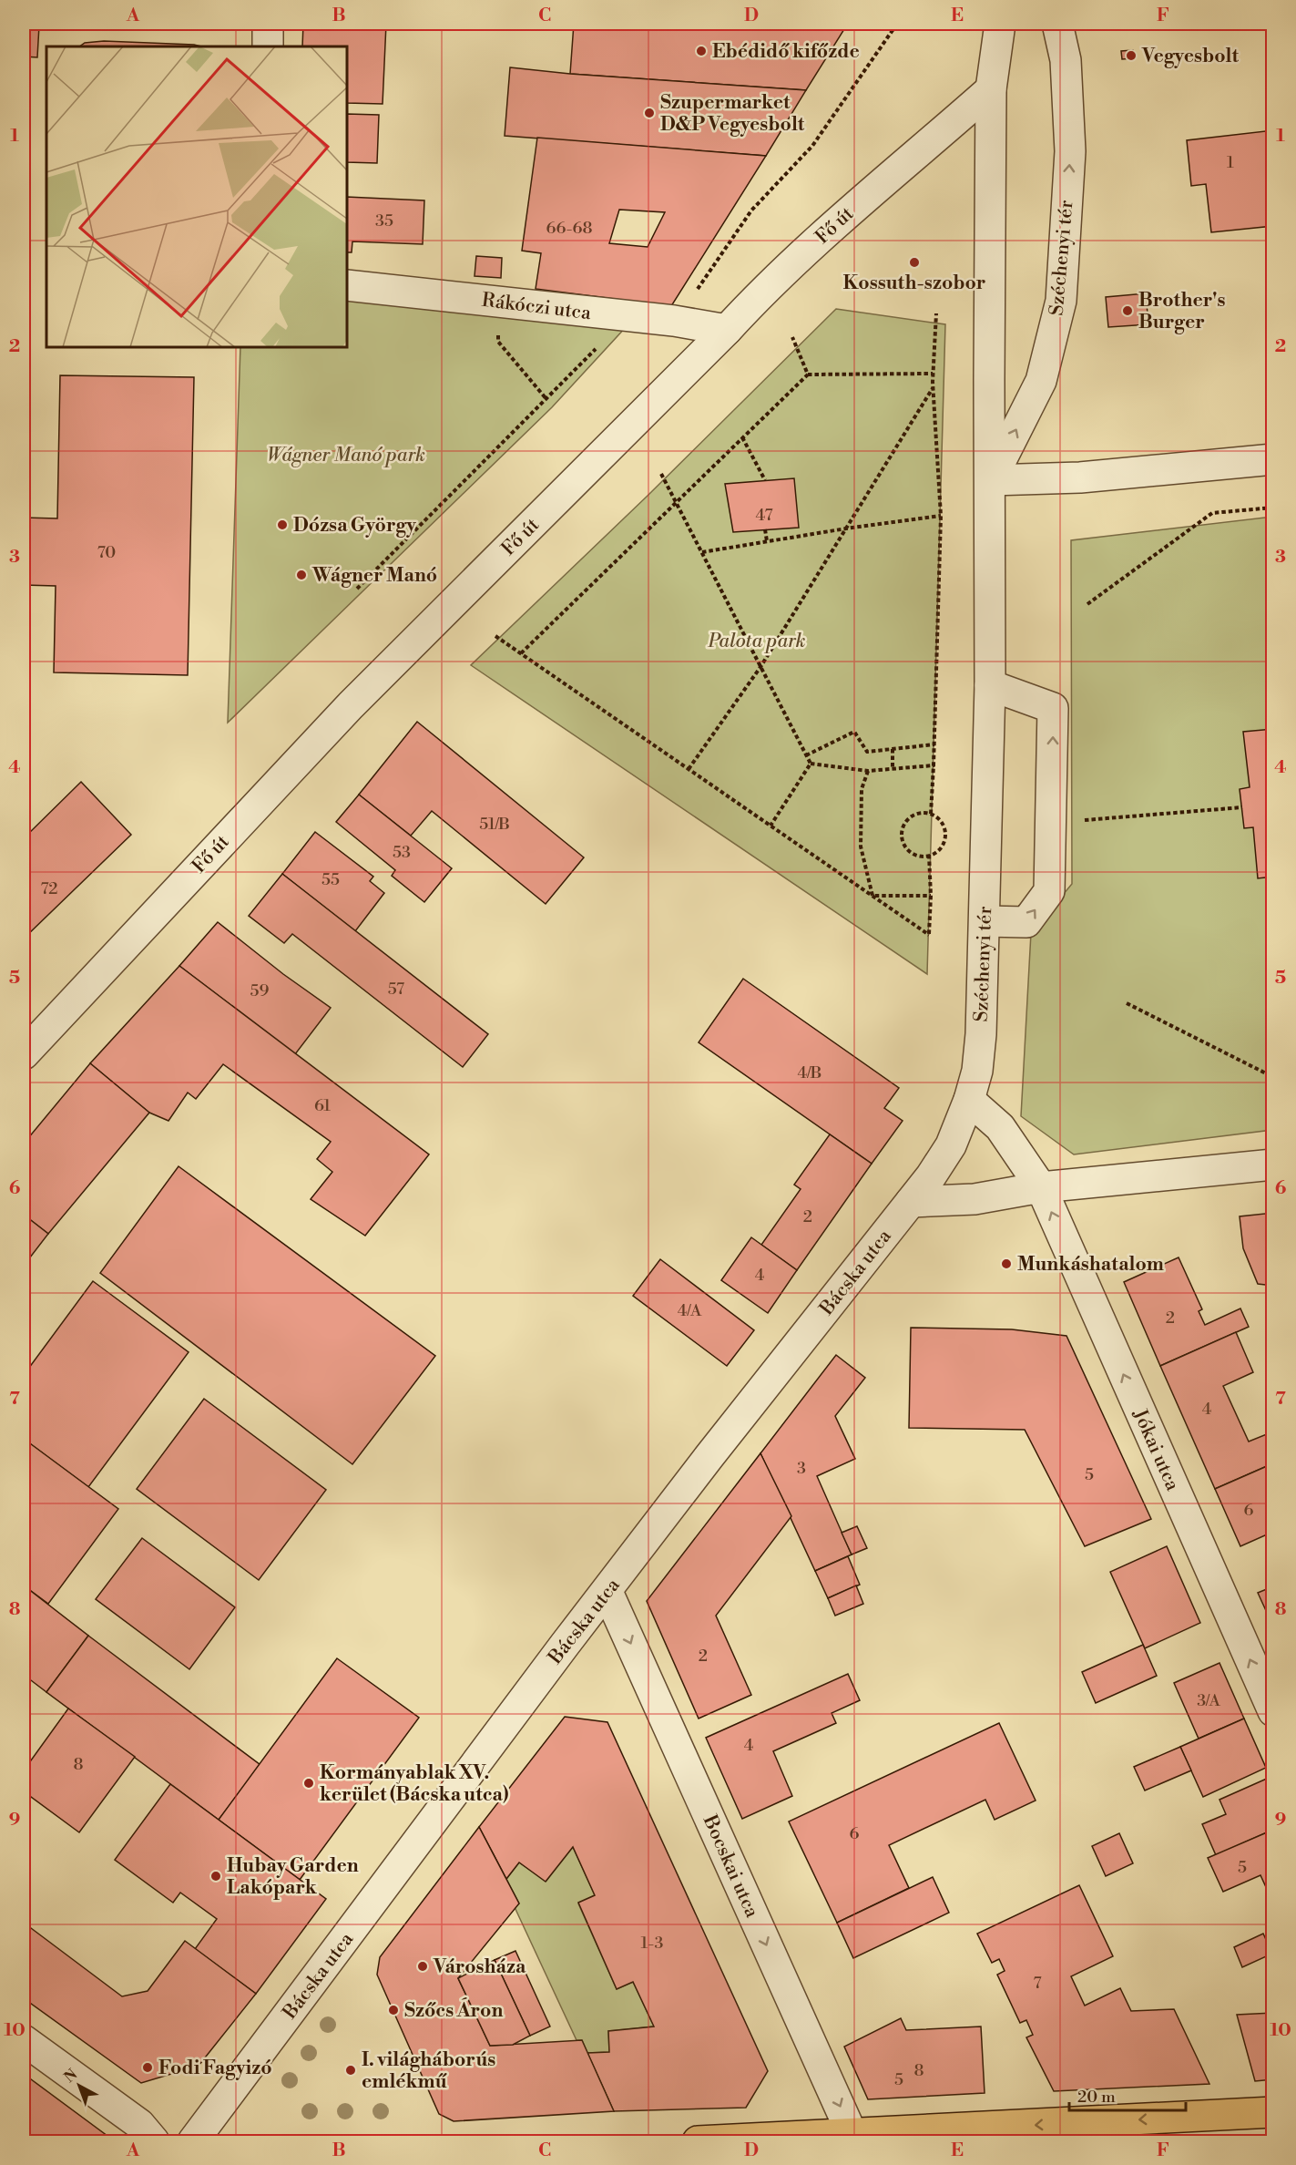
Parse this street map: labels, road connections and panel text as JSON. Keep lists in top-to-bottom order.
{
  "streets": {
    "street": [
      "Fő út",
      "Széchenyi tér",
      "Rákóczi utca",
      "Bácska utca",
      "Jókai utca",
      "Bocskai utca"
    ]
  },
  "crossings": [
    ["Fő út", "Széchenyi tér"],
    ["Fő út", "Rákóczi utca"],
    ["Széchenyi tér", "Bácska utca"],
    ["Bácska utca", "Bocskai utca"]
  ],
  "one_way": ["Jókai utca", "Bocskai utca"],
  "parks": ["Wágner Manó park", "Palota park"],
  "places": [
    "Ebédidő kifőzde",
    "Vegyesbolt",
    "Szupermarket D&P Vegyesbolt",
    "Kossuth-szobor",
    "Brother's Burger",
    "Dózsa György",
    "Wágner Manó",
    "Munkáshatalom",
    "Kormányablak XV. kerület (Bácska utca)",
    "Hubay Garden Lakópark",
    "Városháza",
    "Szőcs Áron",
    "Fodi Fagyizó",
    "I. világháborús emlékmű"
  ],
  "house_numbers": [
    "1",
    "35",
    "66-68",
    "47",
    "70",
    "51/B",
    "53",
    "55",
    "72",
    "57",
    "59",
    "4/B",
    "61",
    "2",
    "4",
    "4/A",
    "2",
    "4",
    "3",
    "5",
    "6",
    "2",
    "3/A",
    "4",
    "8",
    "6",
    "5",
    "1-3",
    "7",
    "8",
    "5"
  ],
  "scale_bar": "20 m",
  "north": "top left",
  "grid": {
    "columns": [
      "A",
      "B",
      "C",
      "D",
      "E",
      "F"
    ],
    "rows": [
      "1",
      "2",
      "3",
      "4",
      "5",
      "6",
      "7",
      "8",
      "9",
      "10"
    ]
  }
}
